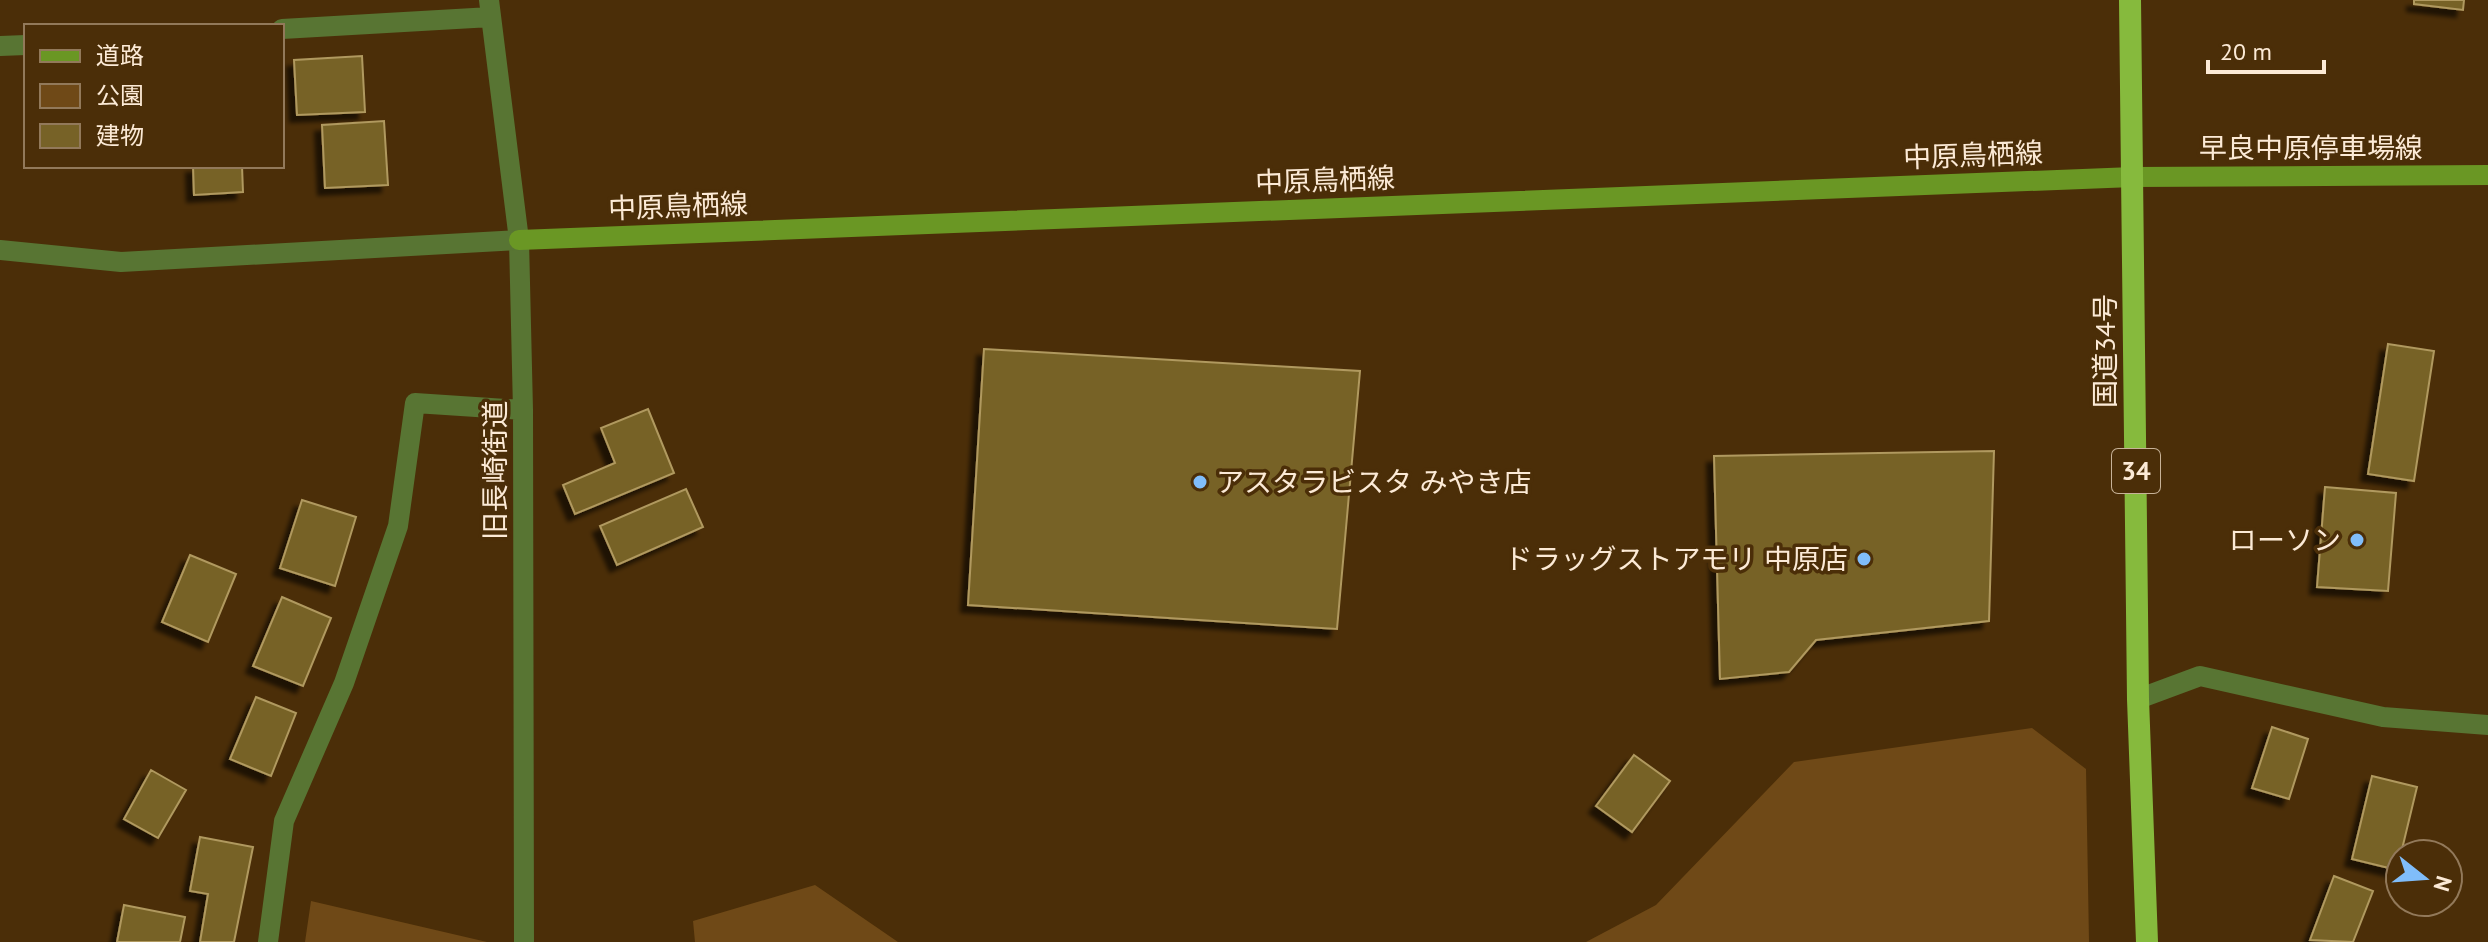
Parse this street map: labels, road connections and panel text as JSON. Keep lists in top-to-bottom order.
{
  "streets": {
    "highway": ["国道34号", "34"],
    "main road": ["早良中原停車場線", "中原鳥栖線"],
    "street": ["旧長崎街道"]
  },
  "crossings": [
    ["早良中原停車場線", "中原鳥栖線"],
    ["早良中原停車場線", "国道34号"],
    ["中原鳥栖線", "国道34号"],
    ["中原鳥栖線", "旧長崎街道"]
  ],
  "places": ["アスタラビスタ みやき店", "ローソン", "ドラッグストアモリ 中原店"],
  "legend": ["道路", "公園", "建物"],
  "scale_bar": "20 m",
  "north": "right"
}
